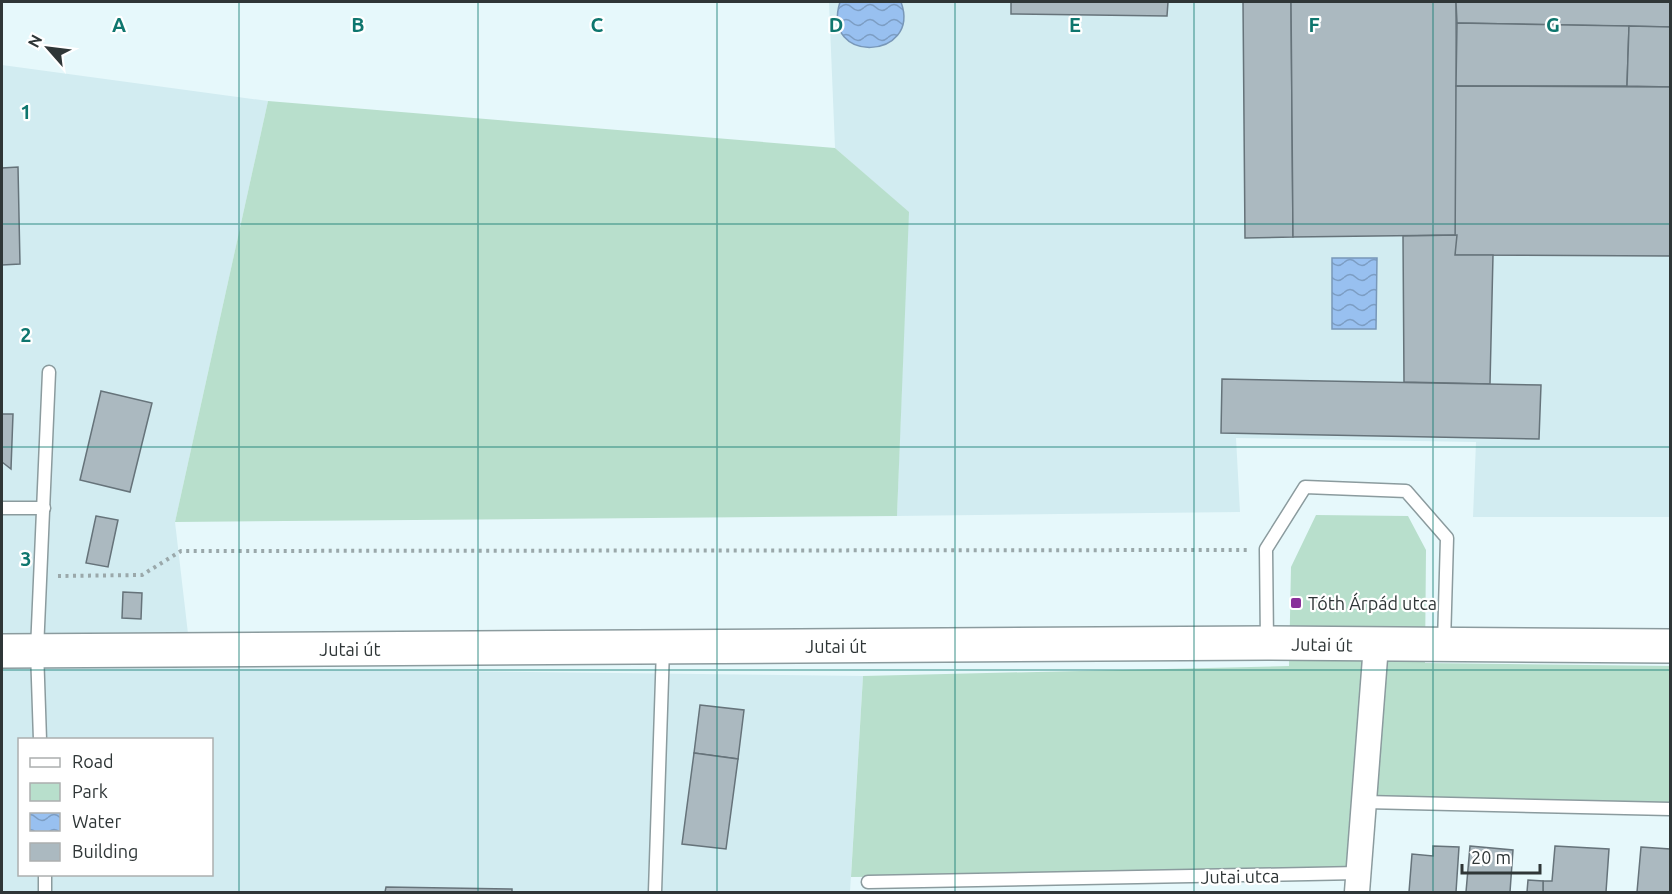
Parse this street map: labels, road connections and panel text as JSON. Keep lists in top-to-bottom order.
{
  "streets": {
    "main road": ["Jutai út"],
    "lane": ["Jutai utca"]
  },
  "places": {
    "transit": ["Tóth Árpád utca"]
  },
  "legend": [
    "Road",
    "Park",
    "Water",
    "Building"
  ],
  "scale_bar": "20 m",
  "north": "top left",
  "grid": {
    "columns": [
      "A",
      "B",
      "C",
      "D",
      "E",
      "F",
      "G"
    ],
    "rows": ["1", "2", "3"]
  }
}
